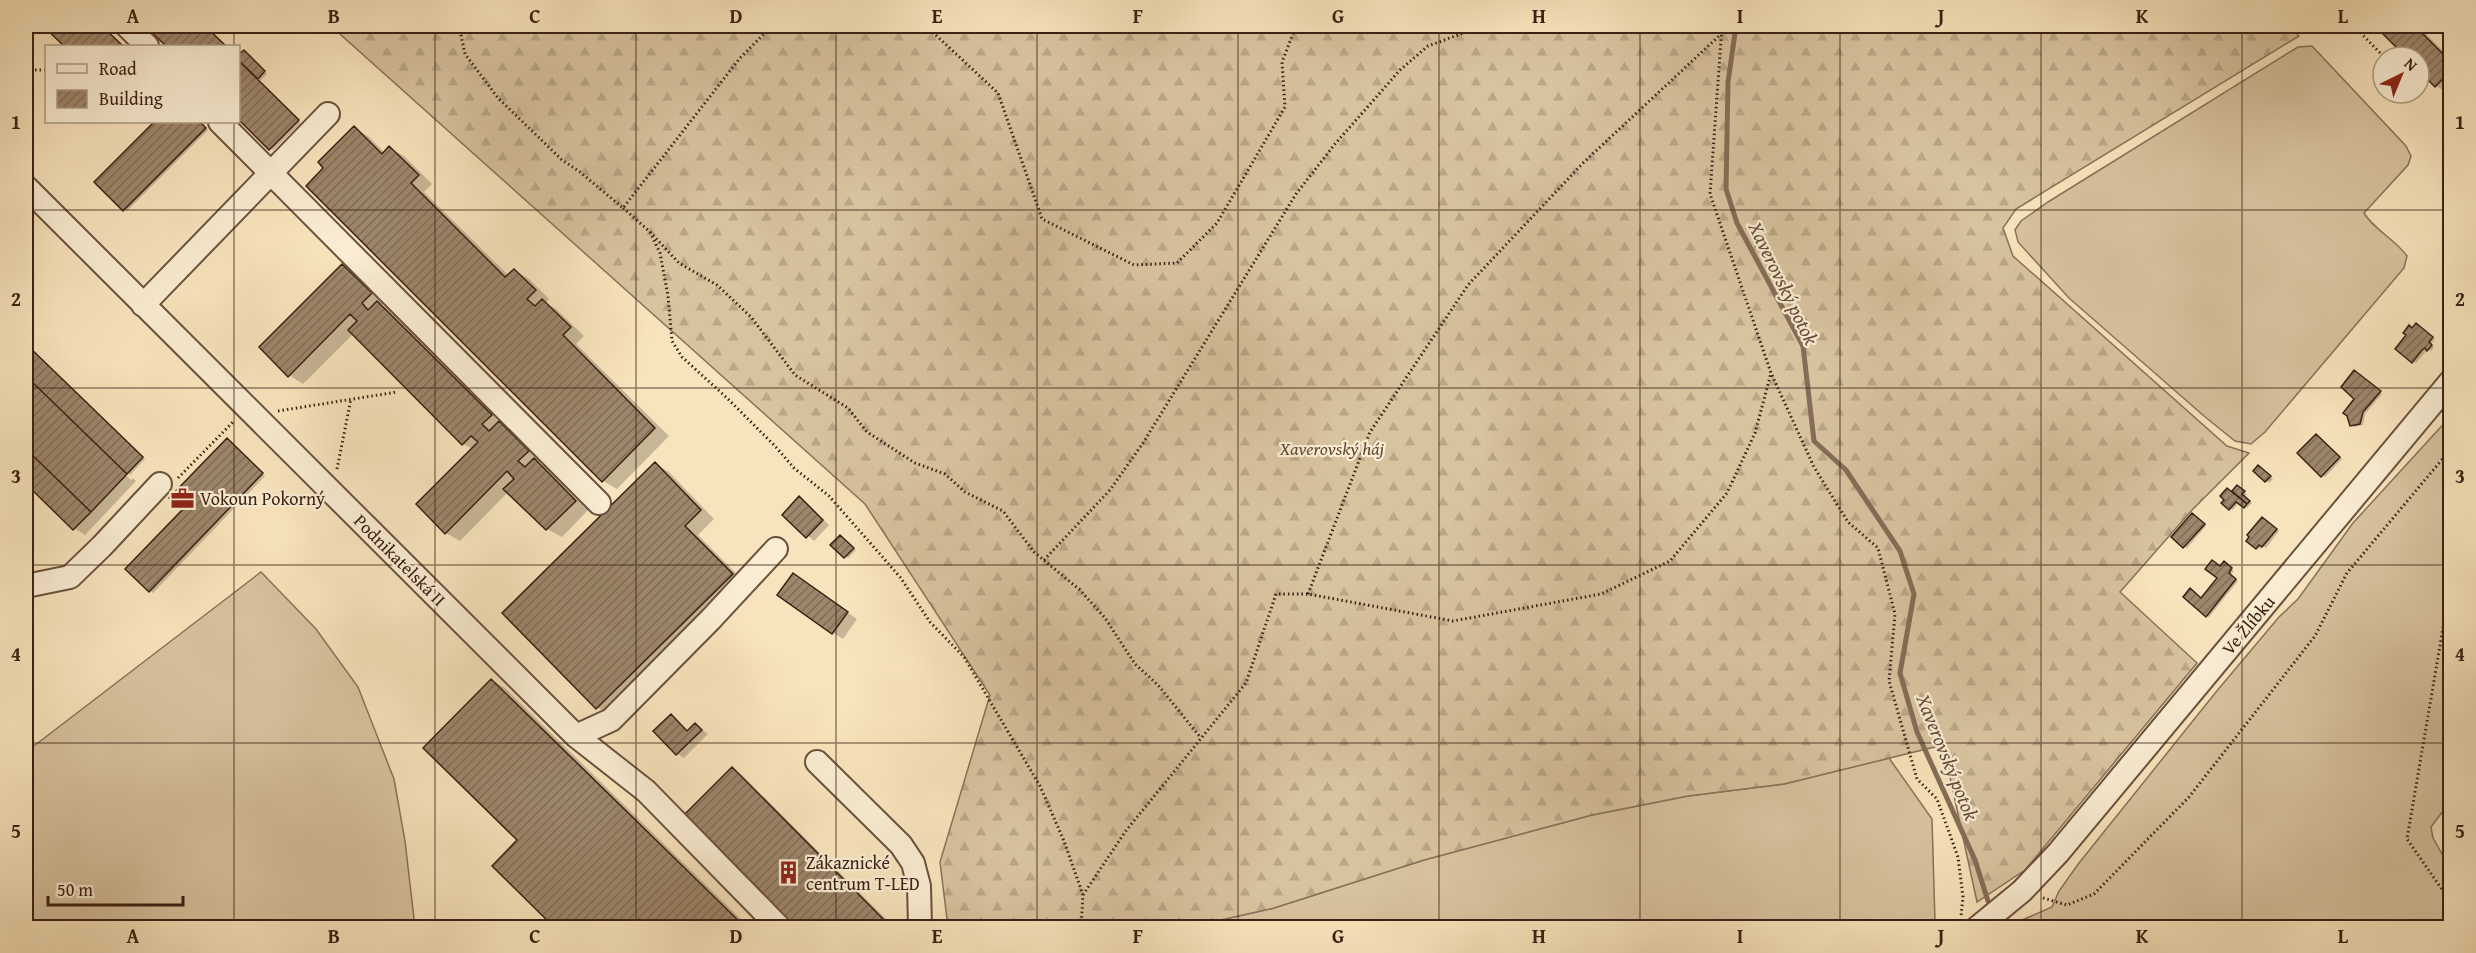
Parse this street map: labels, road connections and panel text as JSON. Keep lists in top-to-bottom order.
{
  "streets": {
    "street": ["Podnikatelská Ⅱ", "Ve Žlíbku"]
  },
  "water": ["Xaverovský potok"],
  "parks": ["Xaverovský háj"],
  "places": {
    "office": ["Vokoun Pokorný"],
    "building": ["Zákaznické centrum T-LED"]
  },
  "legend": ["Road", "Building"],
  "scale_bar": "50 m",
  "north": "top right",
  "grid": {
    "columns": [
      "A",
      "B",
      "C",
      "D",
      "E",
      "F",
      "G",
      "H",
      "I",
      "J",
      "K",
      "L"
    ],
    "rows": [
      "1",
      "2",
      "3",
      "4",
      "5"
    ]
  }
}
